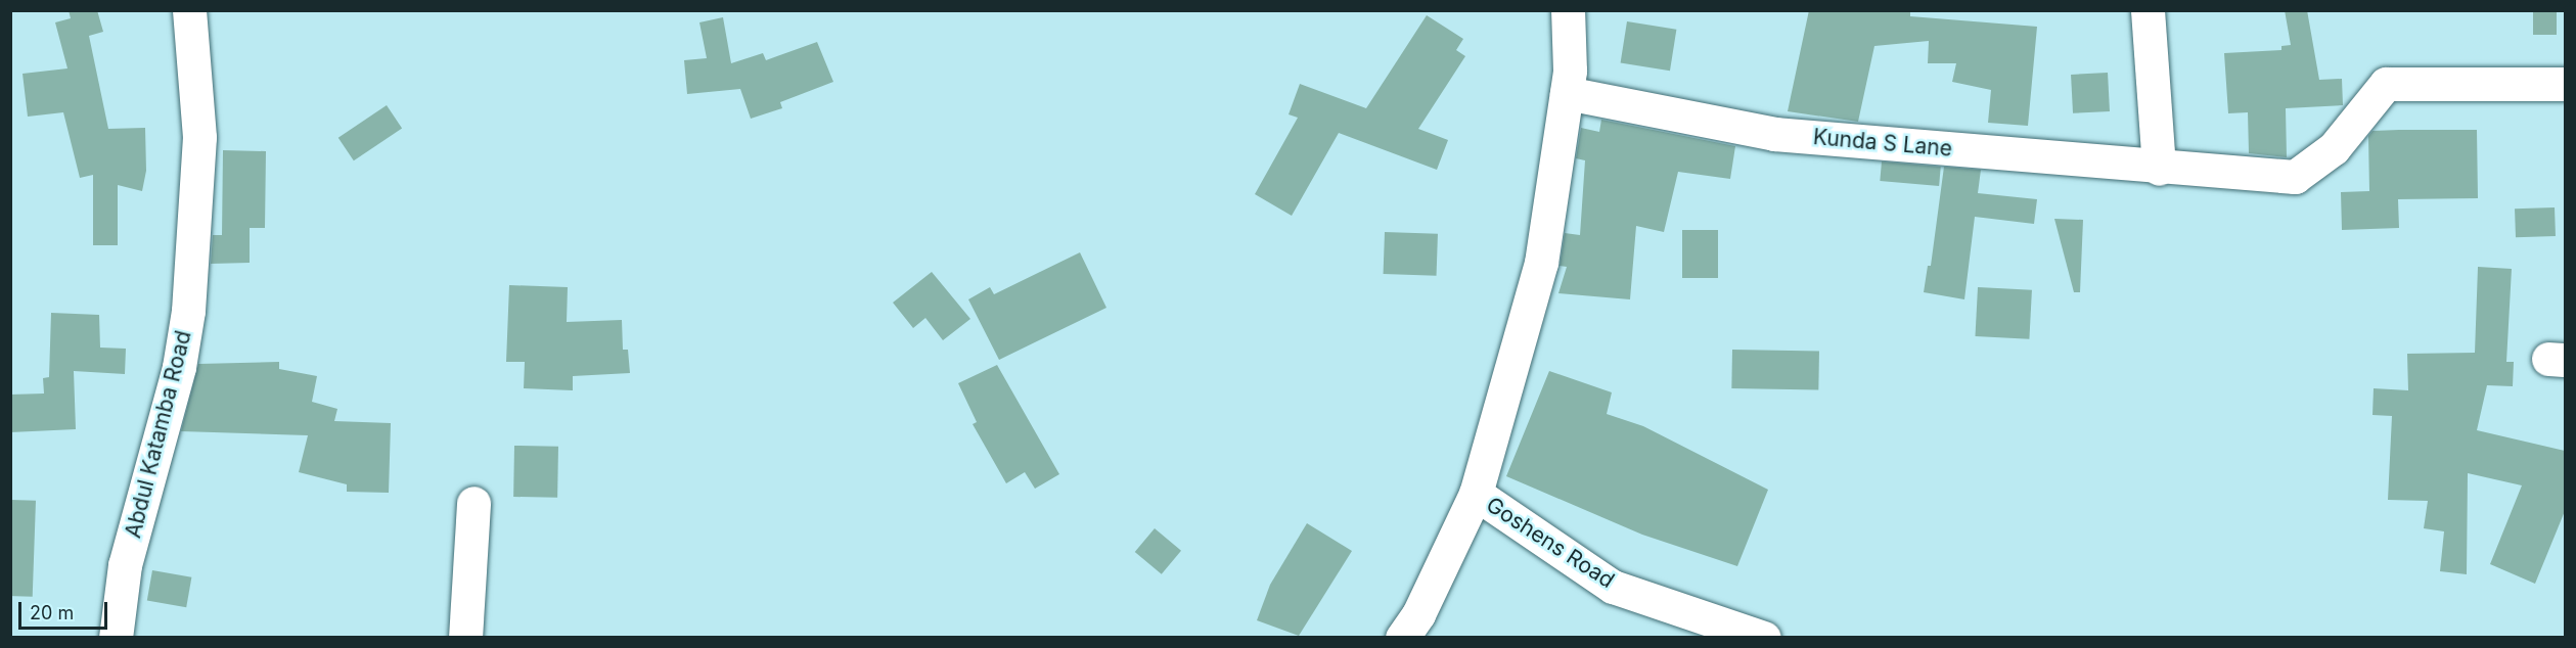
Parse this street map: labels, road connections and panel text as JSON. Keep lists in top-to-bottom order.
{
  "streets": {
    "street": ["Kunda S Lane", "Abdul Katamba Road", "Goshens Road"]
  },
  "scale_bar": "20 m"
}
